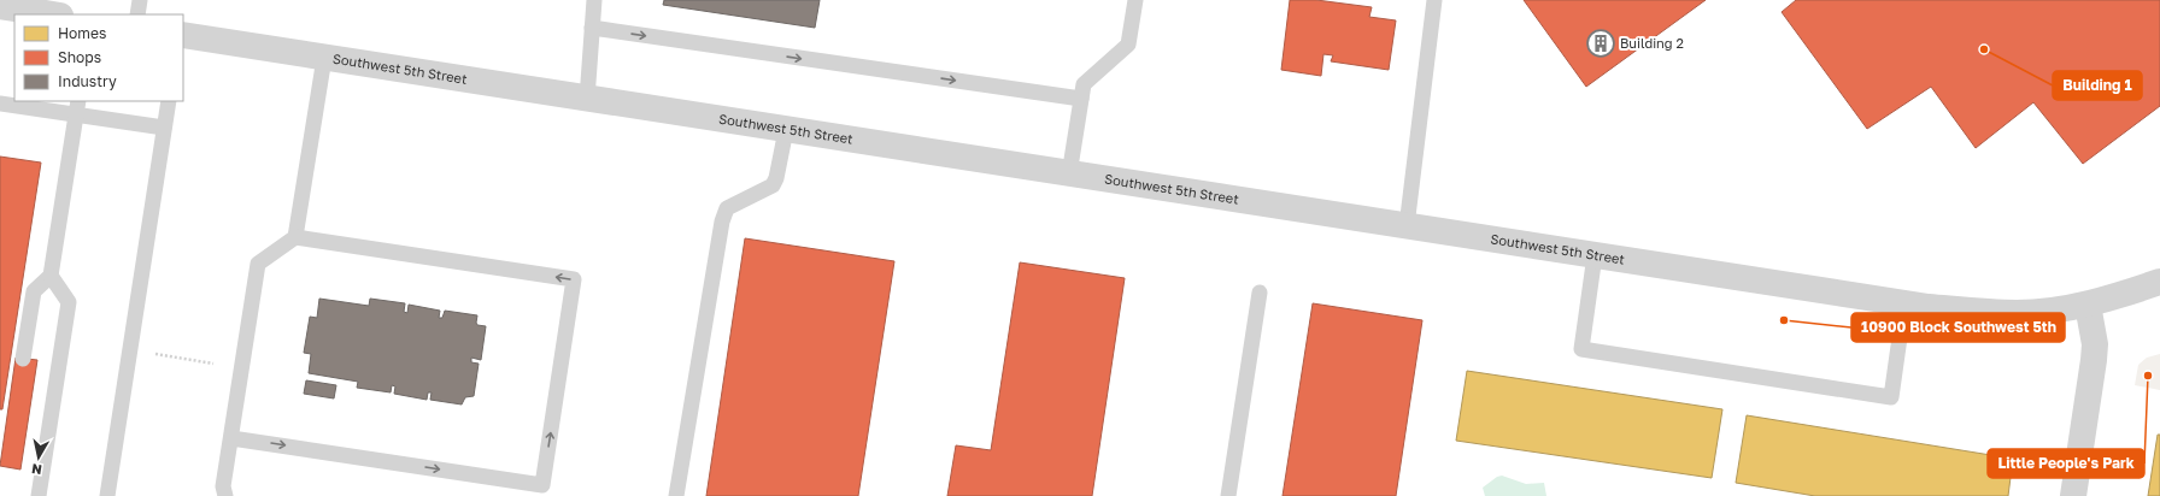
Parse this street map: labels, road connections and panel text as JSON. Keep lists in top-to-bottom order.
{
  "streets": {
    "street": ["Southwest 5th Street"]
  },
  "places": {
    "building": ["Building 2"],
    "other": ["Building 1", "10900 Block Southwest 5th", "Little People's Park"]
  },
  "legend": ["Homes", "Shops", "Industry"],
  "north": "bottom"
}
